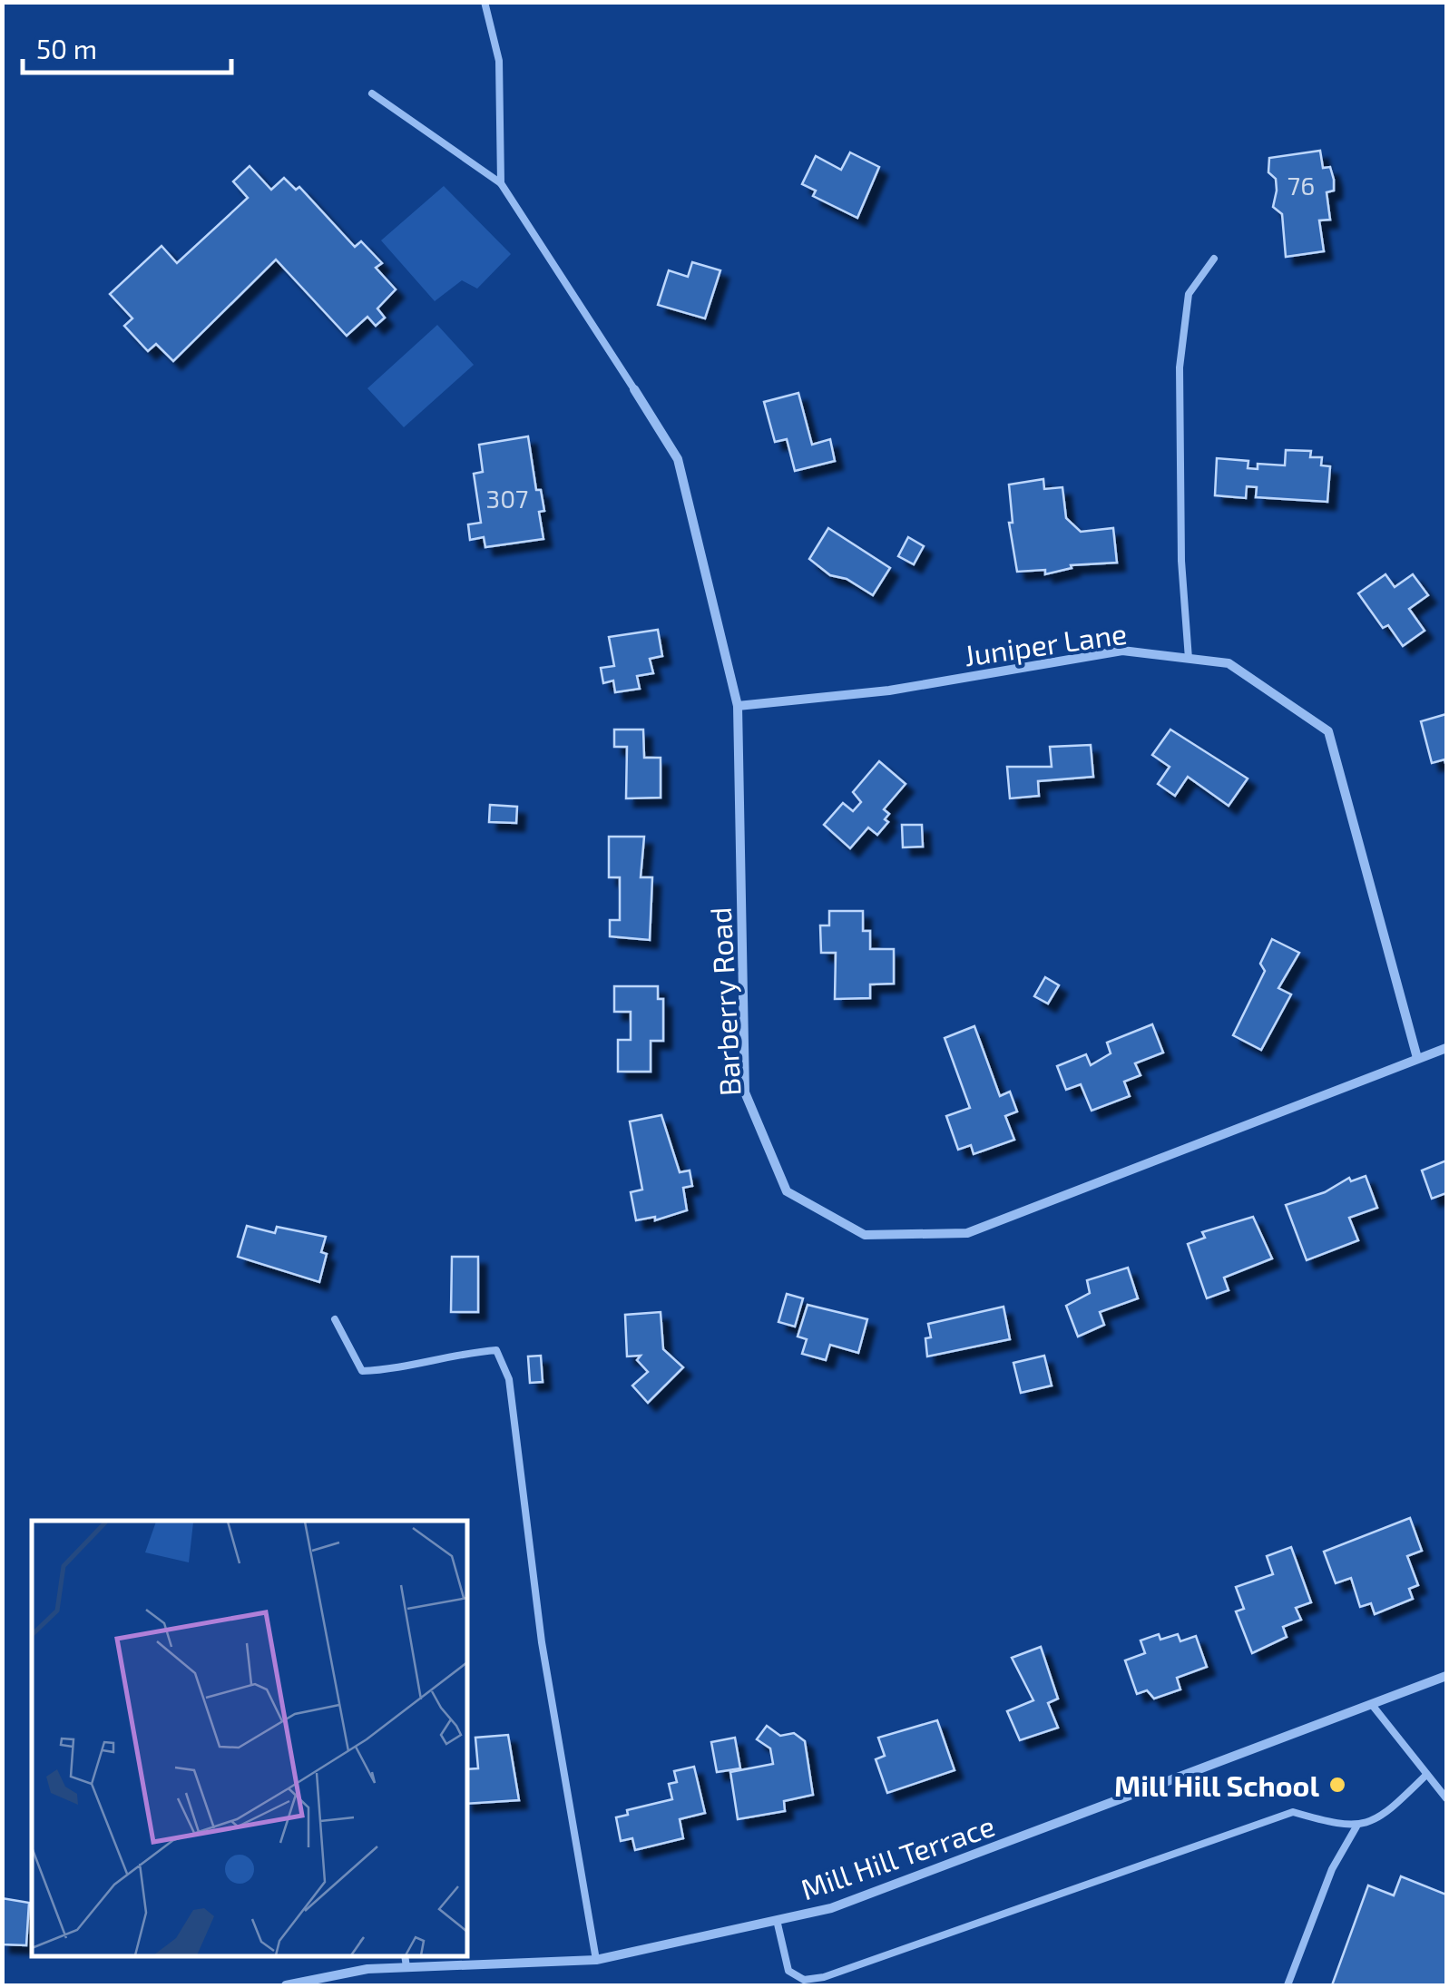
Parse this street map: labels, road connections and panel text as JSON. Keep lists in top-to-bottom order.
{
  "streets": {
    "street": ["Juniper Lane", "Barberry Road", "Mill Hill Terrace"]
  },
  "crossings": [
    ["Juniper Lane", "Barberry Road"]
  ],
  "places": ["Mill Hill School"],
  "house_numbers": ["76", "307"],
  "scale_bar": "50 m"
}
